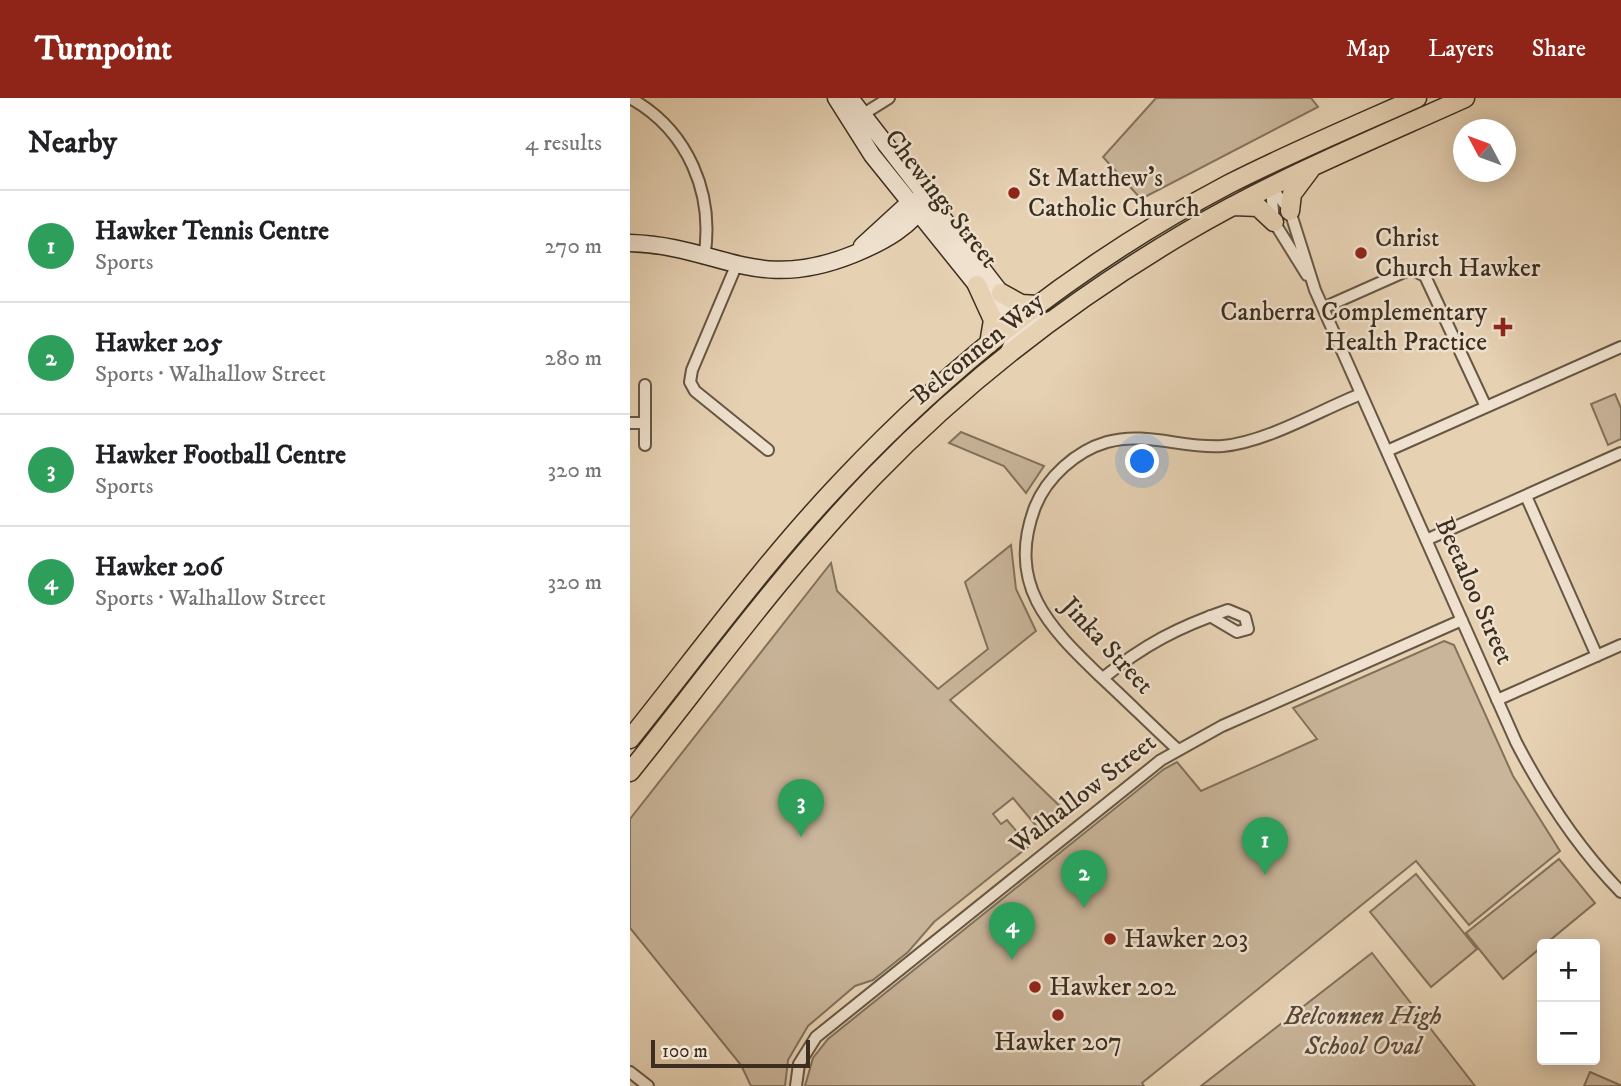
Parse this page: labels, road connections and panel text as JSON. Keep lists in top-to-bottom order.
{
  "streets": {
    "main road": ["Belconnen Way"],
    "street": [
      "Chewings Street",
      "Beetaloo Street",
      "Jinka Street",
      "Walhallow Street"
    ]
  },
  "crossings": [
    ["Chewings Street", "Belconnen Way"],
    ["Belconnen Way", "Beetaloo Street"],
    ["Beetaloo Street", "Jinka Street"],
    ["Beetaloo Street", "Walhallow Street"],
    ["Jinka Street", "Walhallow Street"]
  ],
  "parks": ["Belconnen High School Oval"],
  "places": {
    "other": [
      "St Matthew's Catholic Church",
      "Christ Church Hawker",
      "Hawker 203",
      "Hawker 202",
      "Hawker 207"
    ],
    "health": ["Canberra Complementary Health Practice"]
  },
  "scale_bar": "100 m",
  "north": "top left",
  "page": {
    "header": "Turnpoint",
    "nav": ["Map", "Layers", "Share"],
    "heading": ["Nearby", "4 results"],
    "list": [
      {
        "mark": "1",
        "name": "Hawker Tennis Centre",
        "note": "Sports",
        "value": "270 m"
      },
      {
        "mark": "2",
        "name": "Hawker 205",
        "note": "Sports · Walhallow Street",
        "value": "280 m"
      },
      {
        "mark": "3",
        "name": "Hawker Football Centre",
        "note": "Sports",
        "value": "320 m"
      },
      {
        "mark": "4",
        "name": "Hawker 206",
        "note": "Sports · Walhallow Street",
        "value": "320 m"
      }
    ],
    "pins": [
      "3",
      "1",
      "2",
      "4"
    ],
    "map_buttons": ["+", "−"],
    "scale": "100 m"
  }
}
